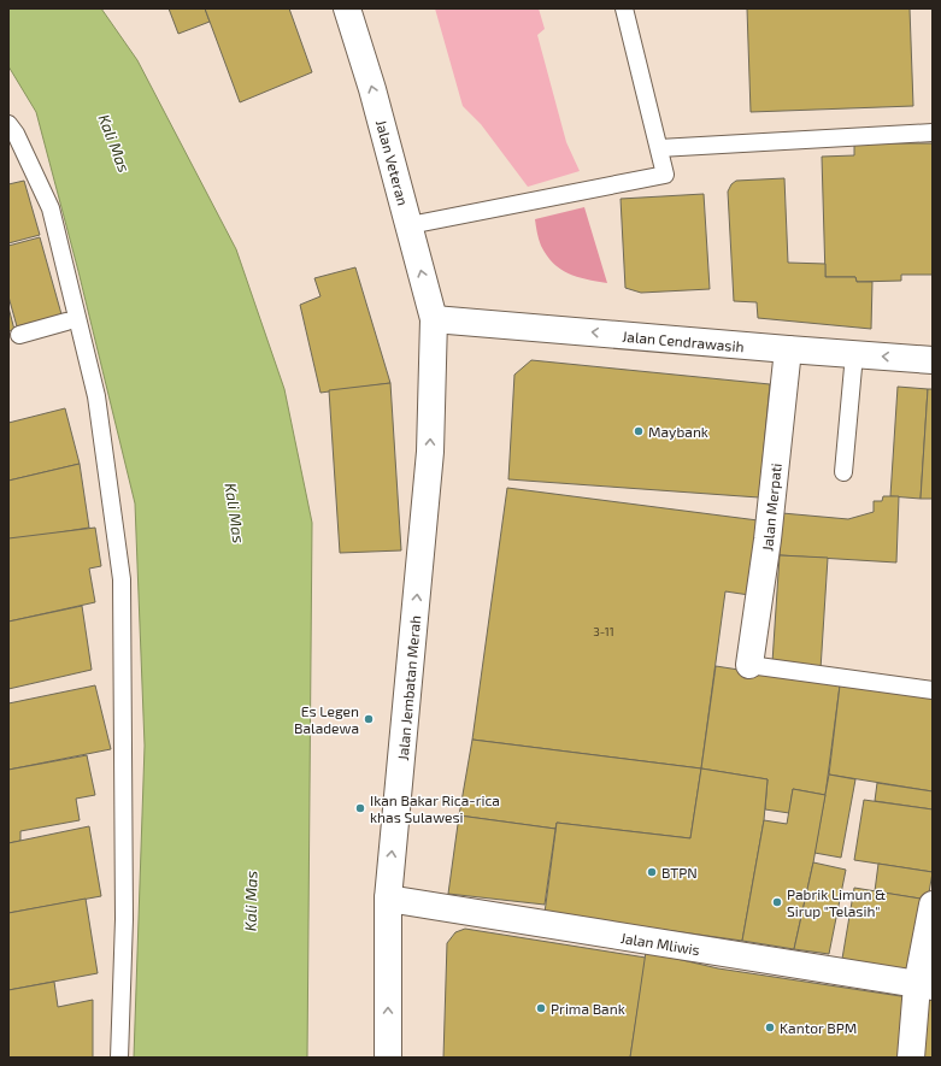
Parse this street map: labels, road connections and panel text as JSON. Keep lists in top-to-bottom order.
{
  "streets": {
    "street": [
      "Jalan Veteran",
      "Jalan Cendrawasih",
      "Jalan Merpati",
      "Jalan Jembatan Merah",
      "Jalan Mliwis"
    ]
  },
  "crossings": [
    ["Jalan Veteran", "Jalan Cendrawasih"],
    ["Jalan Veteran", "Jalan Jembatan Merah"],
    ["Jalan Cendrawasih", "Jalan Merpati"],
    ["Jalan Cendrawasih", "Jalan Jembatan Merah"],
    ["Jalan Jembatan Merah", "Jalan Mliwis"]
  ],
  "one_way": ["Jalan Veteran", "Jalan Cendrawasih", "Jalan Jembatan Merah"],
  "water": ["Kali Mas"],
  "places": [
    "Maybank",
    "Es Legen Baladewa",
    "Ikan Bakar Rica-rica khas Sulawesi",
    "BTPN",
    "Pabrik Limun & Sirup \"Telasih\"",
    "Prima Bank",
    "Kantor BPM"
  ],
  "house_numbers": ["3-11"]
}
